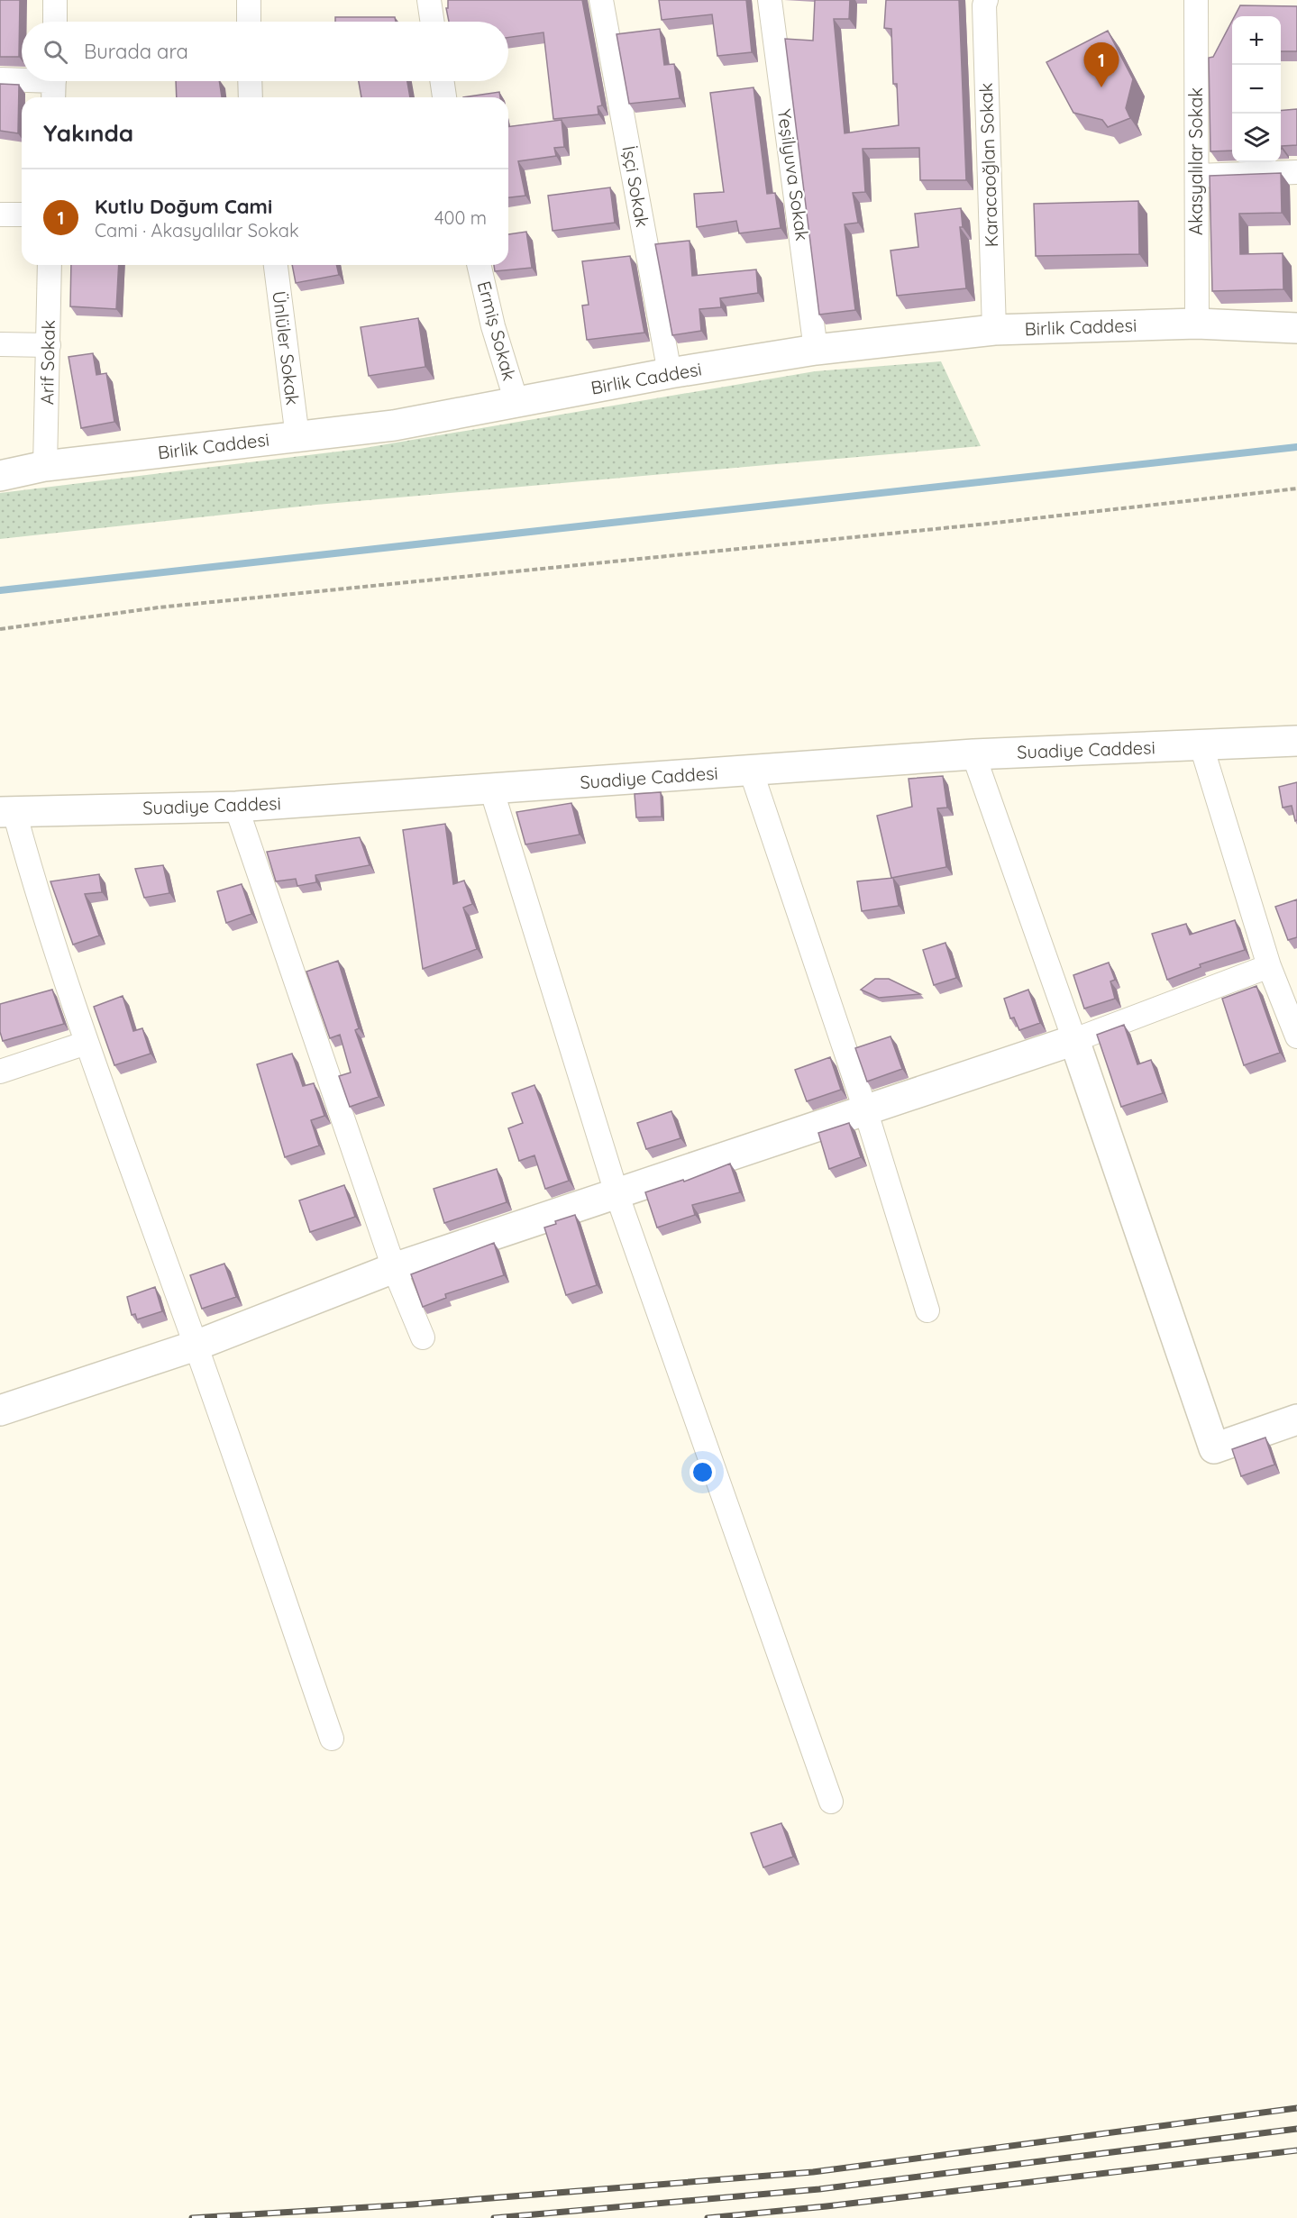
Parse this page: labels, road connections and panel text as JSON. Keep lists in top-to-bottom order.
{
  "streets": {
    "street": [
      "Akasyalılar Sokak",
      "Karacaoğlan Sokak",
      "Yeşilyuva Sokak",
      "İşçi Sokak",
      "Birlik Caddesi",
      "Ermiş Sokak",
      "Ünlüler Sokak",
      "Arif Sokak",
      "Suadiye Caddesi"
    ]
  },
  "crossings": [
    ["Akasyalılar Sokak", "Birlik Caddesi"],
    ["Karacaoğlan Sokak", "Birlik Caddesi"],
    ["Yeşilyuva Sokak", "Birlik Caddesi"],
    ["İşçi Sokak", "Birlik Caddesi"],
    ["Birlik Caddesi", "Ermiş Sokak"],
    ["Birlik Caddesi", "Ünlüler Sokak"],
    ["Birlik Caddesi", "Arif Sokak"]
  ],
  "page": {
    "map_buttons": ["+", "−"],
    "search": "Burada ara",
    "pins": "1",
    "heading": "Yakında",
    "list": [
      {
        "mark": "1",
        "name": "Kutlu Doğum Cami",
        "note": "Cami · Akasyalılar Sokak",
        "value": "400 m"
      }
    ]
  }
}
